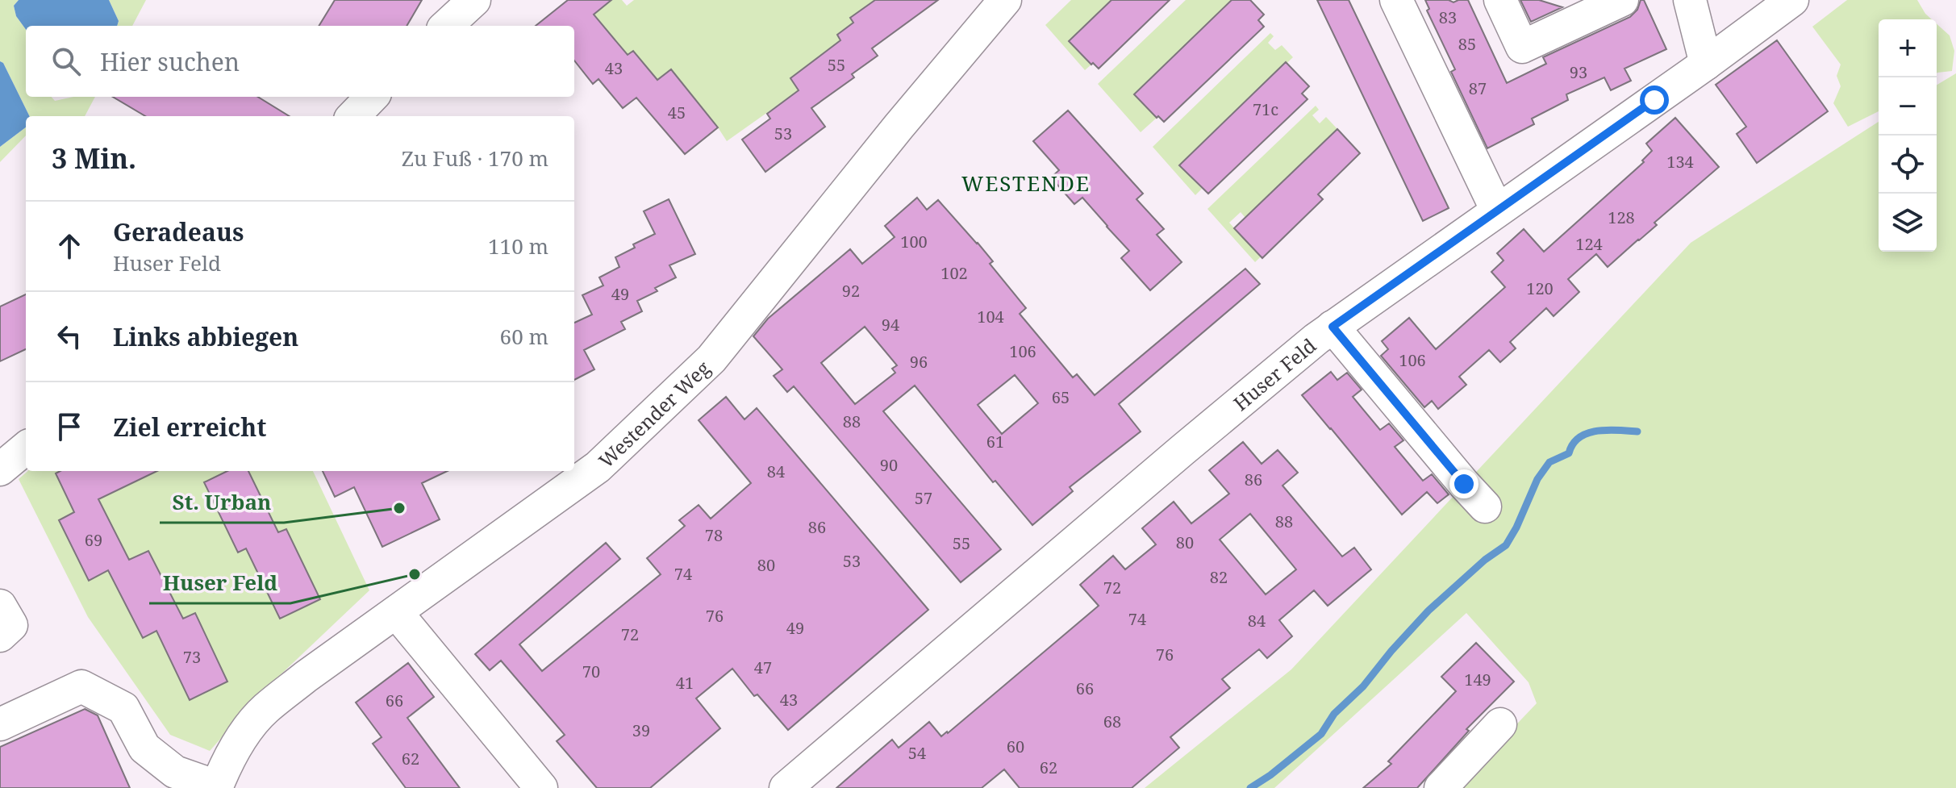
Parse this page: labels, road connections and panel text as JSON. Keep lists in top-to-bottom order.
{
  "streets": {
    "street": ["Huser Feld", "Westender Weg"]
  },
  "districts": ["WESTENDE"],
  "places": ["St. Urban", "Huser Feld"],
  "house_numbers": [
    "83",
    "85",
    "55",
    "43",
    "93",
    "87",
    "71c",
    "45",
    "53",
    "134",
    "128",
    "100",
    "124",
    "102",
    "120",
    "92",
    "49",
    "104",
    "94",
    "106",
    "106",
    "96",
    "65",
    "88",
    "61",
    "90",
    "84",
    "86",
    "57",
    "88",
    "86",
    "78",
    "69",
    "80",
    "55",
    "53",
    "80",
    "74",
    "82",
    "72",
    "76",
    "74",
    "84",
    "49",
    "72",
    "76",
    "73",
    "47",
    "70",
    "149",
    "41",
    "66",
    "43",
    "66",
    "68",
    "39",
    "60",
    "54",
    "62",
    "62"
  ],
  "page": {
    "map_buttons": ["+", "−"],
    "search": "Hier suchen",
    "heading": ["3 Min.", "Zu Fuß · 170 m"],
    "list": [
      ["Geradeaus", "Huser Feld", "110 m"],
      ["Links abbiegen", "60 m"],
      "Ziel erreicht"
    ]
  }
}
